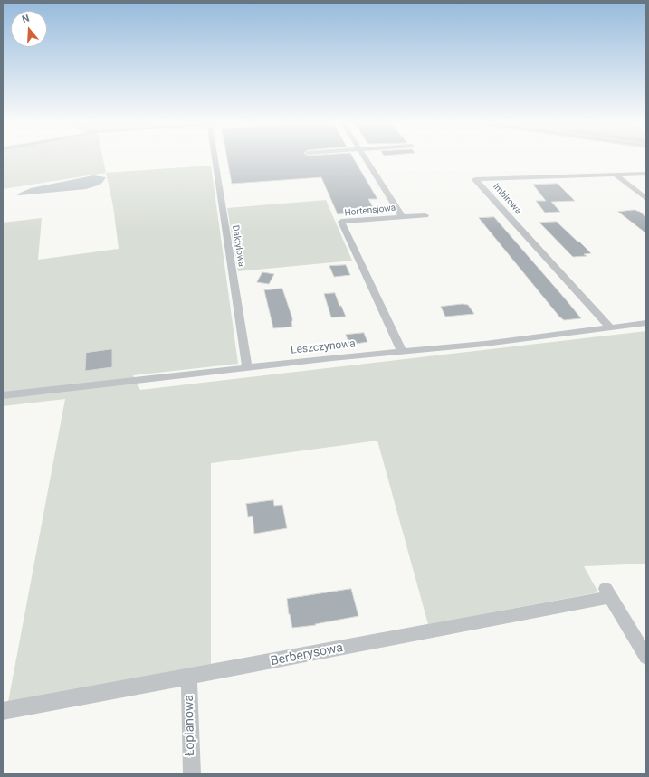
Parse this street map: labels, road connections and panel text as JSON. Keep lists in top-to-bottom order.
{
  "streets": {
    "street": [
      "Imbirowa",
      "Hortensjowa",
      "Daktylowa",
      "Leszczynowa",
      "Berberysowa",
      "Łopianowa"
    ]
  },
  "crossings": [
    ["Imbirowa", "Leszczynowa"],
    ["Hortensjowa", "Leszczynowa"],
    ["Daktylowa", "Leszczynowa"],
    ["Berberysowa", "Łopianowa"]
  ],
  "north": "top"
}
